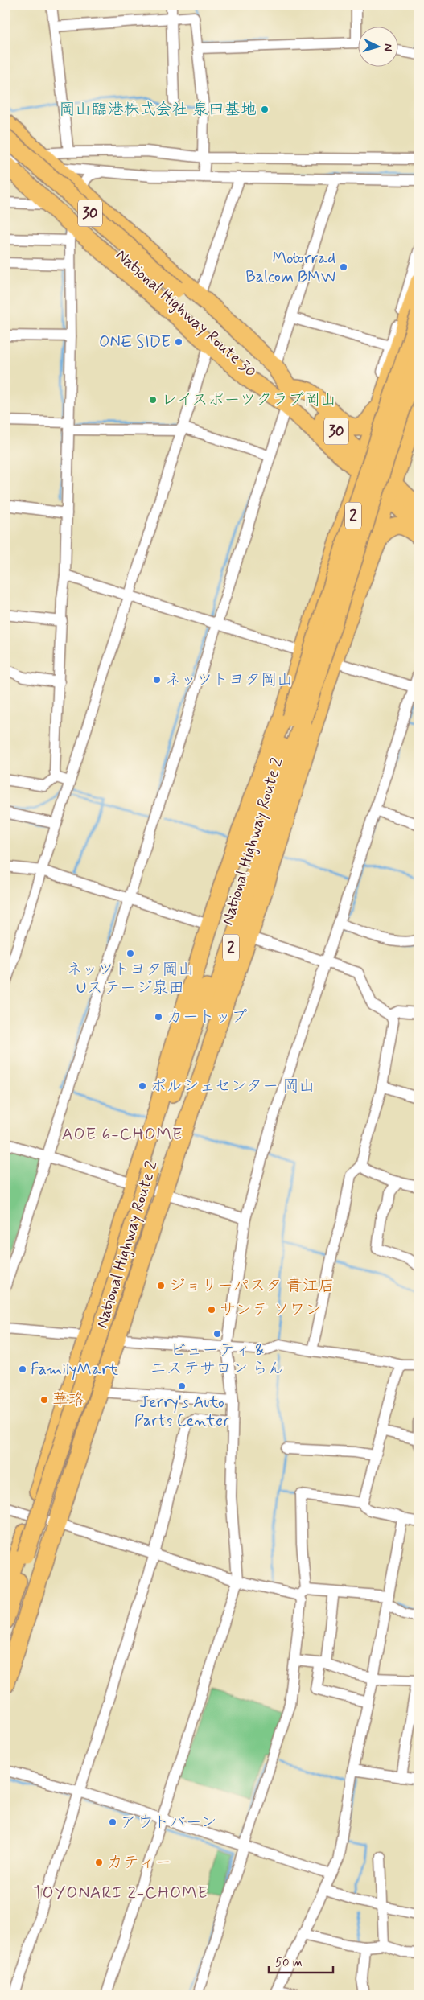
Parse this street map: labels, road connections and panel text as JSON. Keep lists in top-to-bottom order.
{
  "streets": {
    "highway": [
      "30",
      "National Highway Route 30",
      "2",
      "National Highway Route 2"
    ]
  },
  "districts": ["AOE 6-CHOME", "TOYONARI 2-CHOME"],
  "places": [
    "岡山臨港株式会社 泉田基地",
    "Motorrad Balcom BMW",
    "ONE SIDE",
    "レイスポーツクラブ岡山",
    "ネッツトヨタ岡山",
    "ネッツトヨタ岡山 Uステージ泉田",
    "カートップ",
    "ポルシェセンター 岡山",
    "ジョリーパスタ 青江店",
    "サンテ ソワン",
    "ビューティ & エステサロン らん",
    "FamilyMart",
    "Jerry's Auto Parts Center",
    "華珞",
    "アウトバーン",
    "カティー"
  ],
  "scale_bar": "50 m",
  "north": "right"
}
